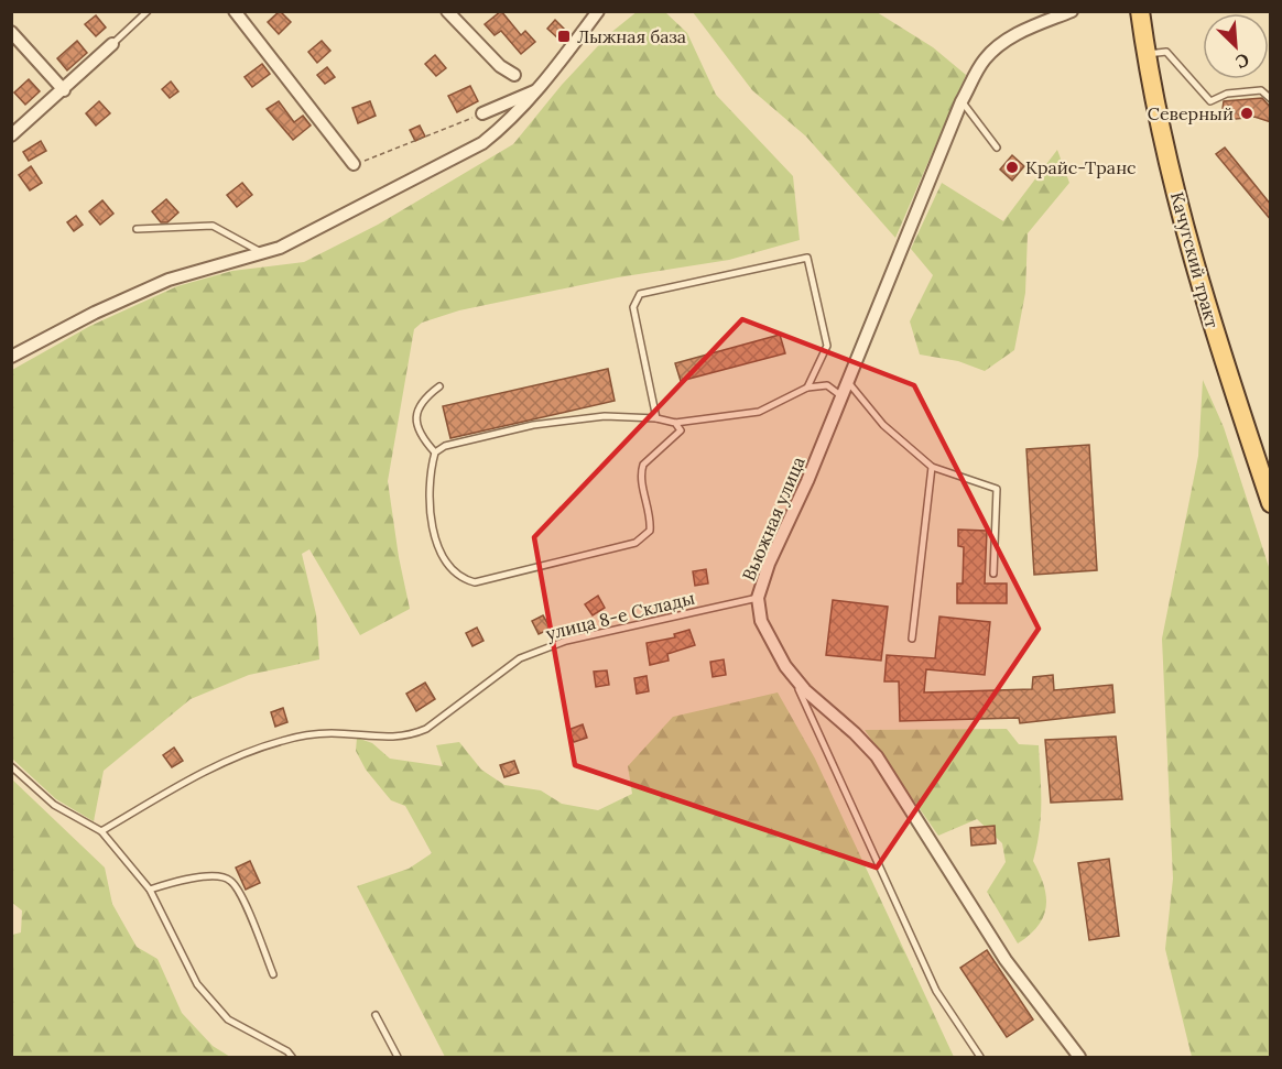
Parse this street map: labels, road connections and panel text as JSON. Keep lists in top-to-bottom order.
{
  "streets": {
    "main road": ["Качугский тракт"],
    "street": ["Вьюжная улица"],
    "lane": ["улица 8-е Склады"]
  },
  "crossings": [
    ["Вьюжная улица", "улица 8-е Склады"]
  ],
  "places": {
    "transit": ["Лыжная база"],
    "other": ["Северный", "Крайс-Транс"]
  },
  "north": "bottom right"
}
